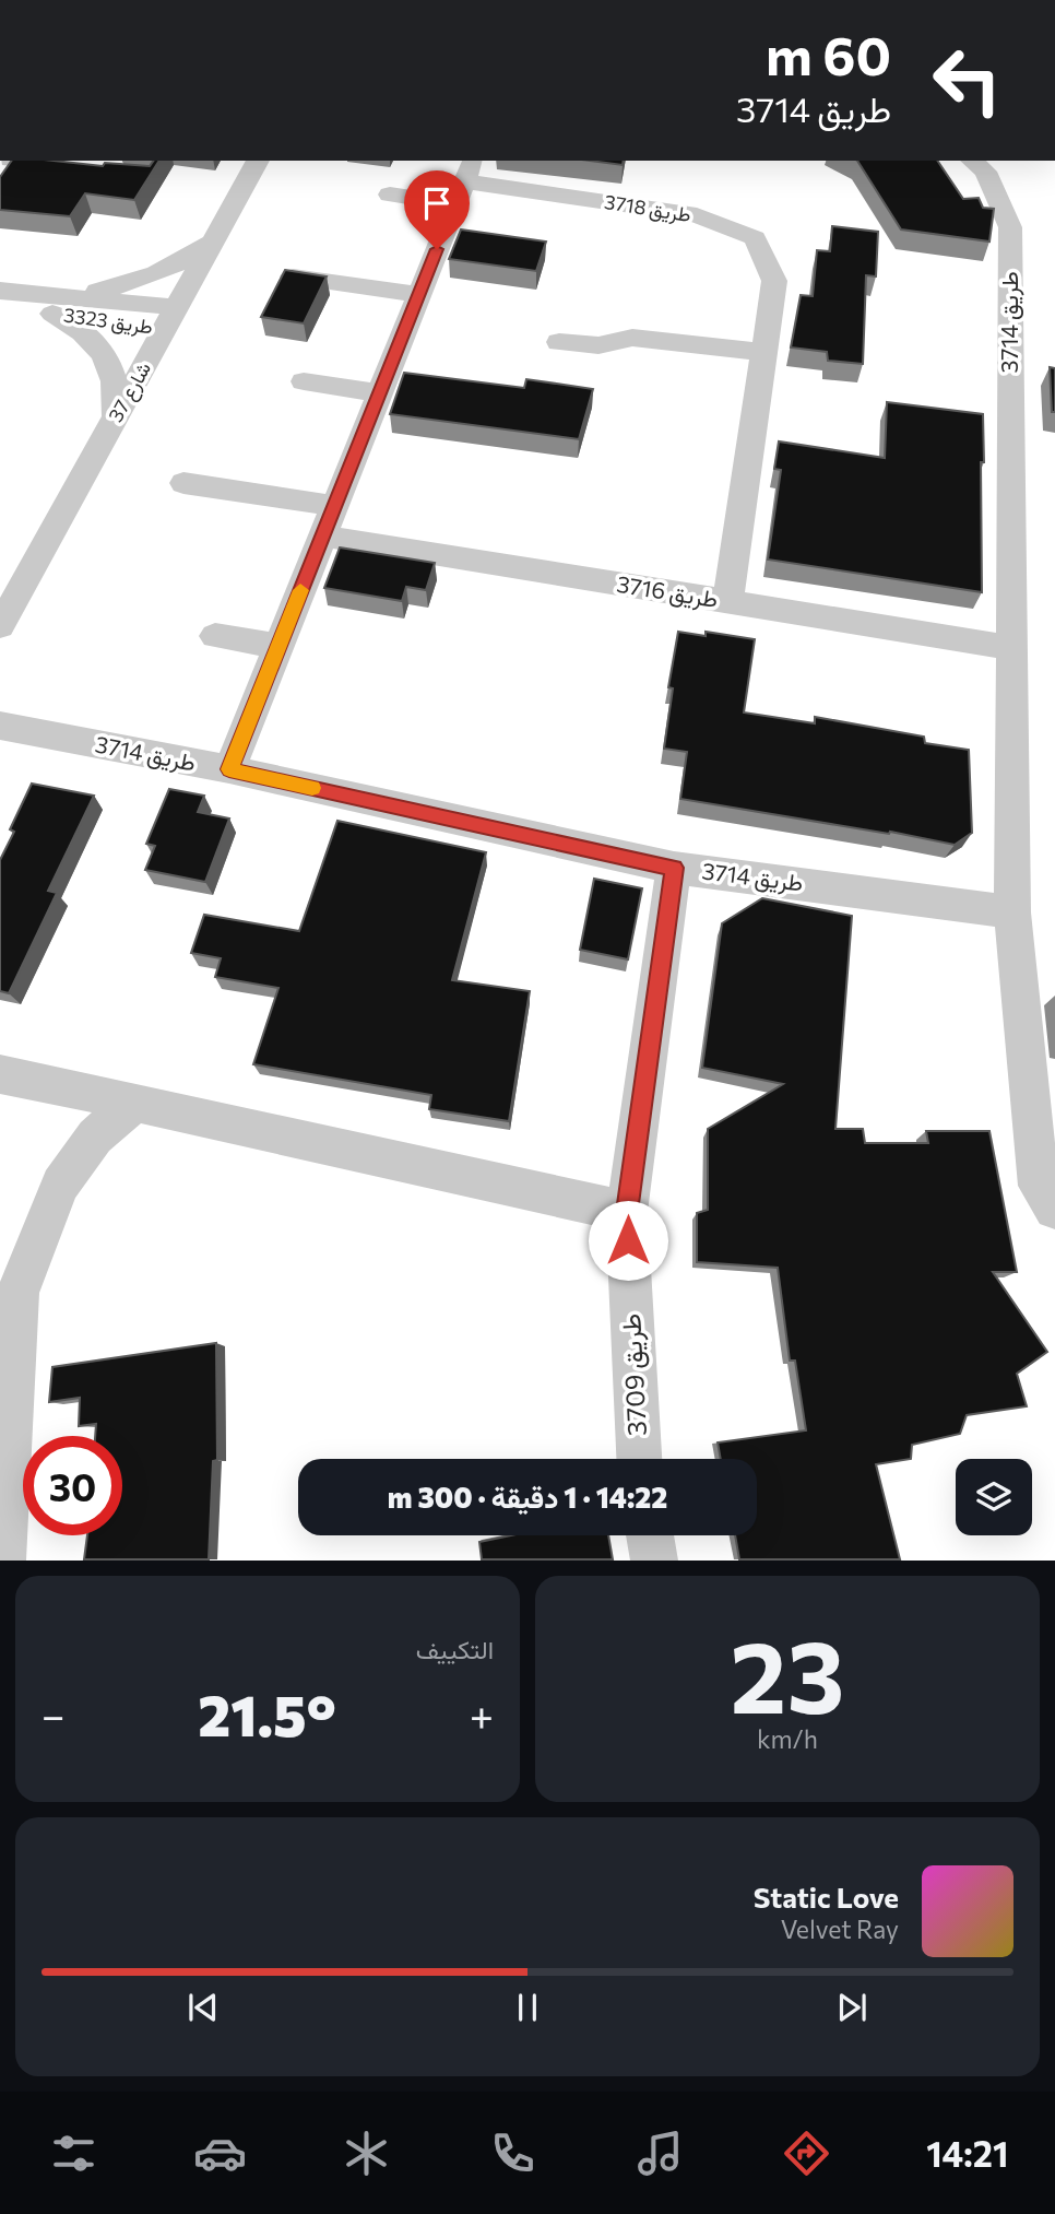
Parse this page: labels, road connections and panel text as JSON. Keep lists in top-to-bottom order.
{
  "streets": {
    "street": [
      "طريق 3718",
      "طريق 3323",
      "طريق 3714",
      "شارع 37",
      "طريق 3716",
      "طريق 3709"
    ]
  },
  "crossings": [
    ["طريق 3718", "طريق 3716"],
    ["طريق 3323", "شارع 37"],
    ["طريق 3714", "طريق 3716"],
    ["طريق 3714", "طريق 3709"]
  ],
  "page": {
    "turn": ["60 m", "طريق 3714"],
    "limit": "30",
    "trip": "14:22 · 1 دقيقة · 300 m",
    "tile": [
      ["23", "km/h"],
      "التكييف"
    ],
    "heat": ["−", "21.5°", "+"],
    "song": ["Static Love", "Velvet Ray"],
    "tabs": "14:21"
  }
}
